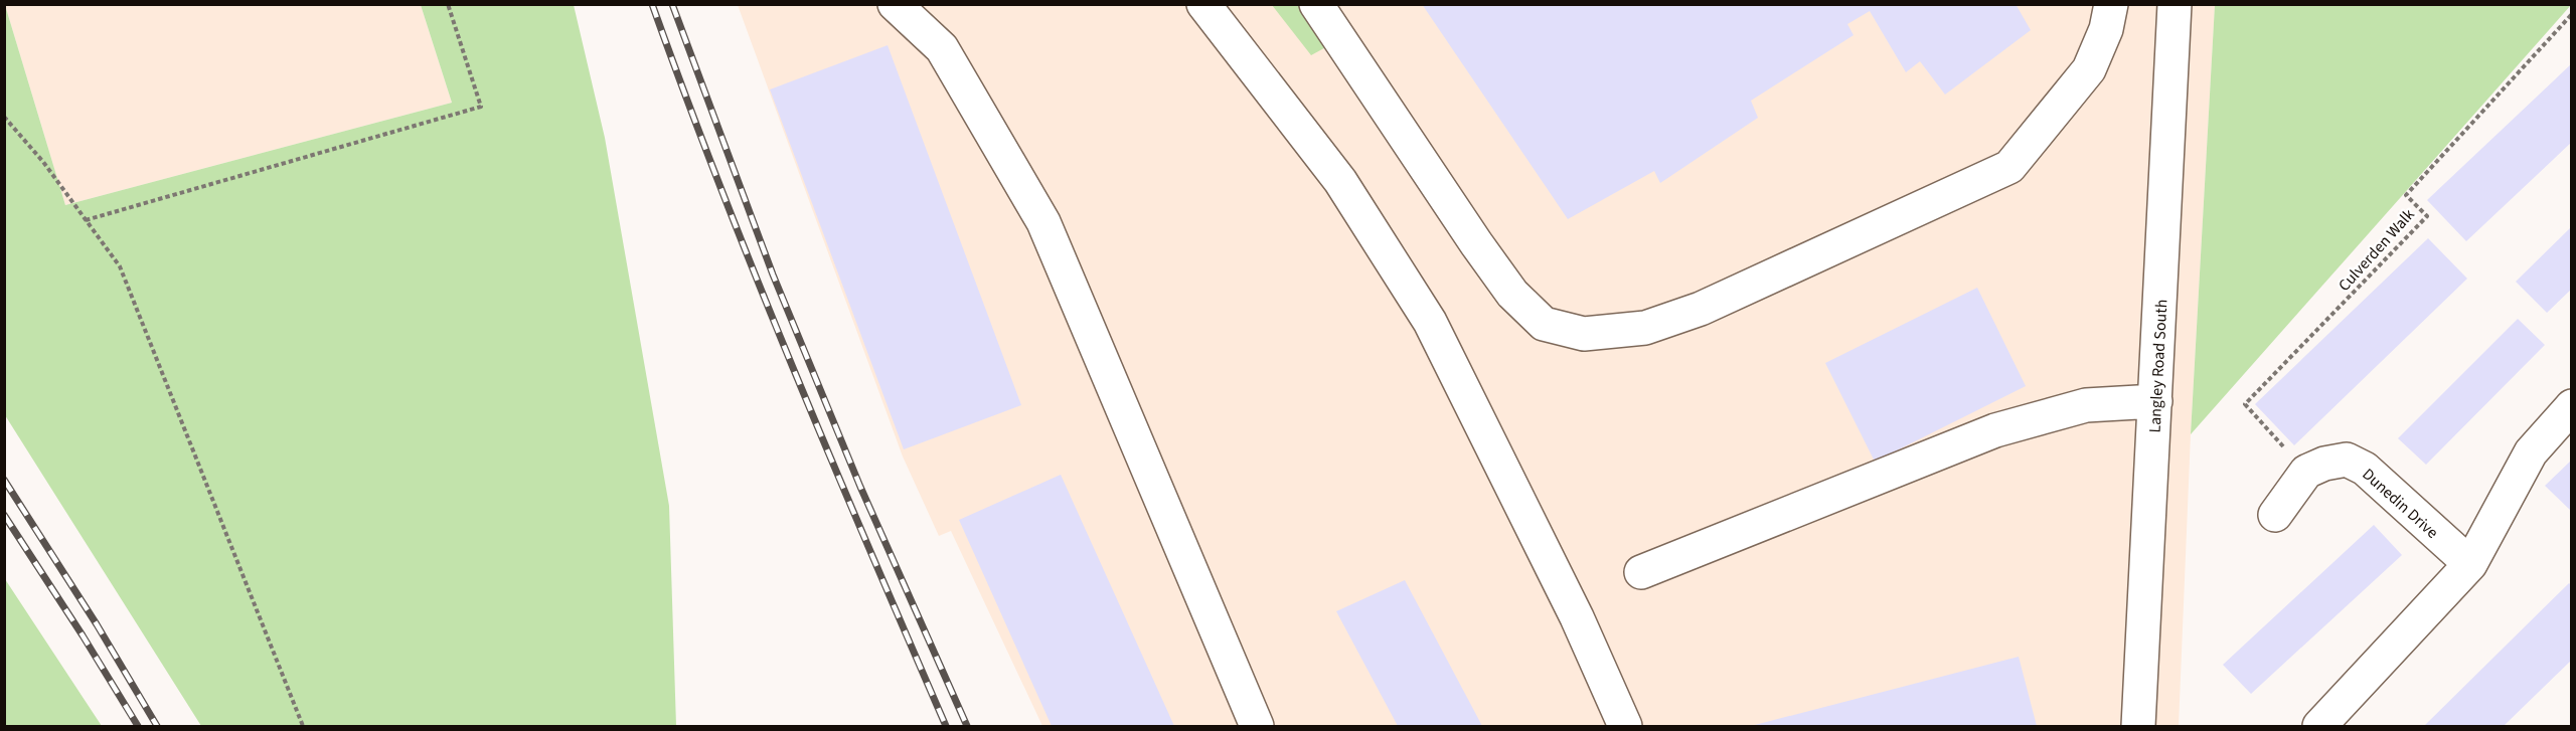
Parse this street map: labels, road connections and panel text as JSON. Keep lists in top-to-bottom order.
{
  "streets": {
    "street": ["Langley Road South", "Dunedin Drive"],
    "path": ["Culverden Walk"]
  },
  "crossings": [
    ["Culverden Walk", "Dunedin Drive"]
  ]
}
